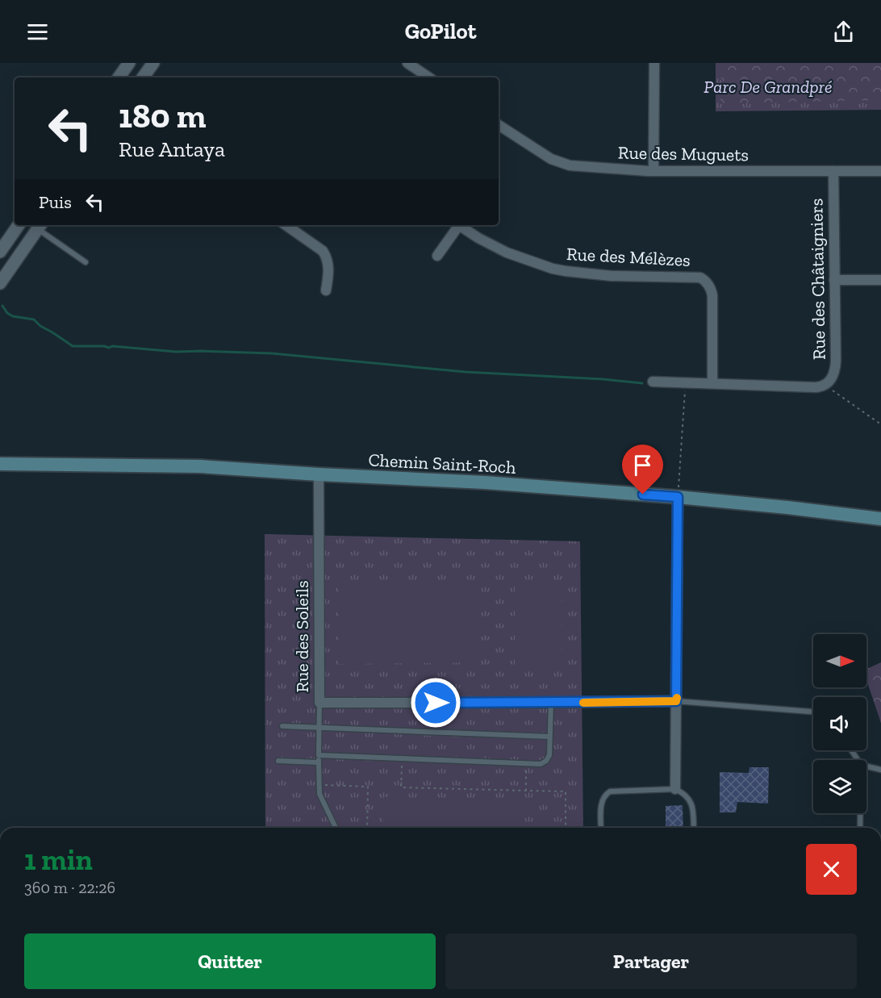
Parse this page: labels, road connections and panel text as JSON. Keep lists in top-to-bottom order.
{
  "streets": {
    "main road": ["Chemin Saint-Roch"],
    "street": [
      "Rue des Muguets",
      "Rue des Mélèzes",
      "Rue des Châtaigniers",
      "Rue des Soleils"
    ]
  },
  "crossings": [
    ["Rue des Muguets", "Rue des Châtaigniers"],
    ["Rue des Mélèzes", "Rue des Châtaigniers"],
    ["Chemin Saint-Roch", "Rue des Soleils"]
  ],
  "parks": ["Parc De Grandpré"],
  "north": "right",
  "page": {
    "header": "GoPilot",
    "turn": ["180 m", "Rue Antaya"],
    "then": "Puis",
    "heading": ["1 min", "360 m · 22:26"],
    "buttons": ["Quitter", "Partager"]
  }
}
